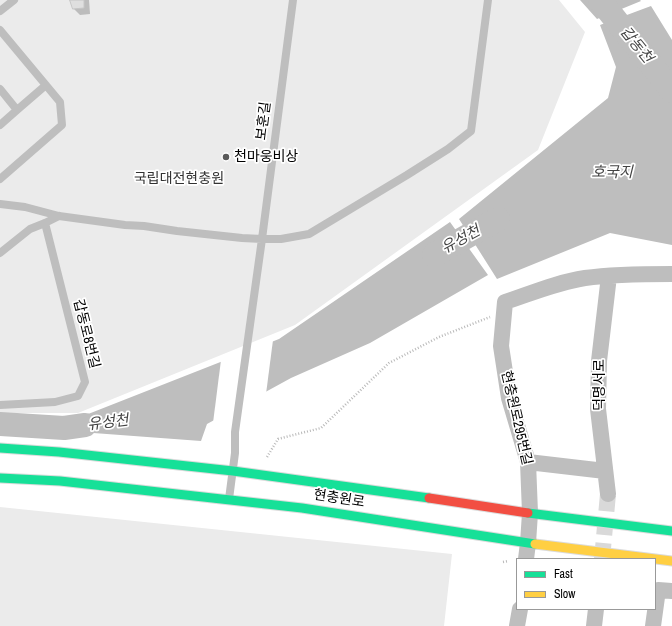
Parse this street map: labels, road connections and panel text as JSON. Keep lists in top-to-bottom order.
{
  "streets": {
    "main road": ["현충원로"],
    "street": ["덕명서로", "현충원로295번길"],
    "lane": ["보훈길", "갑동로8번길"]
  },
  "crossings": [
    ["보훈길", "현충원로"],
    ["현충원로295번길", "현충원로"]
  ],
  "water": ["갑동천", "호국지", "유성천"],
  "parks": ["국립대전현충원"],
  "places": ["천마웅비상"],
  "legend": ["Fast", "Slow"]
}
